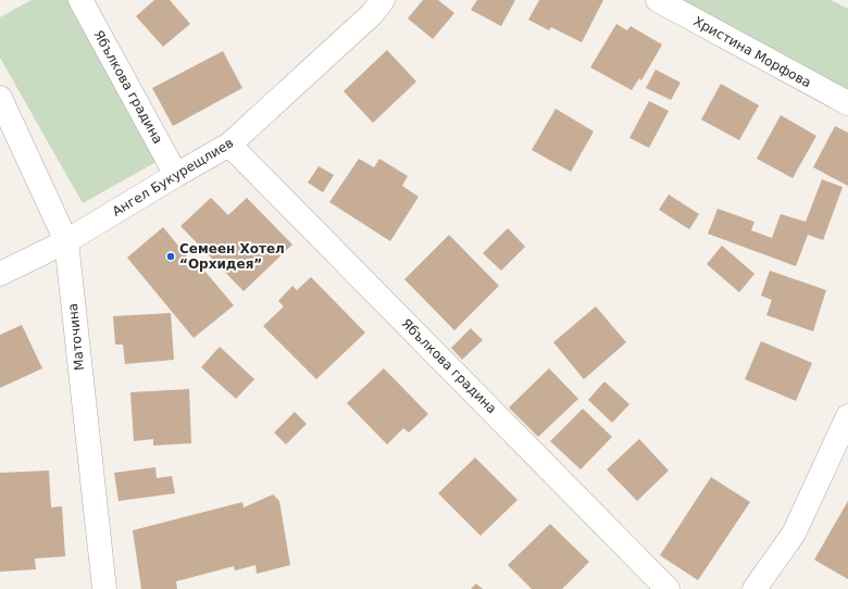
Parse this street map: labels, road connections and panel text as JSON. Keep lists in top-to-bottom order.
{
  "streets": {
    "street": [
      "Христина Морфова",
      "Ябълкова градина",
      "Ангел Букурещлиев",
      "Маточина"
    ]
  },
  "crossings": [
    ["Ябълкова градина", "Ангел Букурещлиев"],
    ["Ангел Букурещлиев", "Маточина"]
  ],
  "places": ["Семеен Хотел “Орхидея”"]
}
